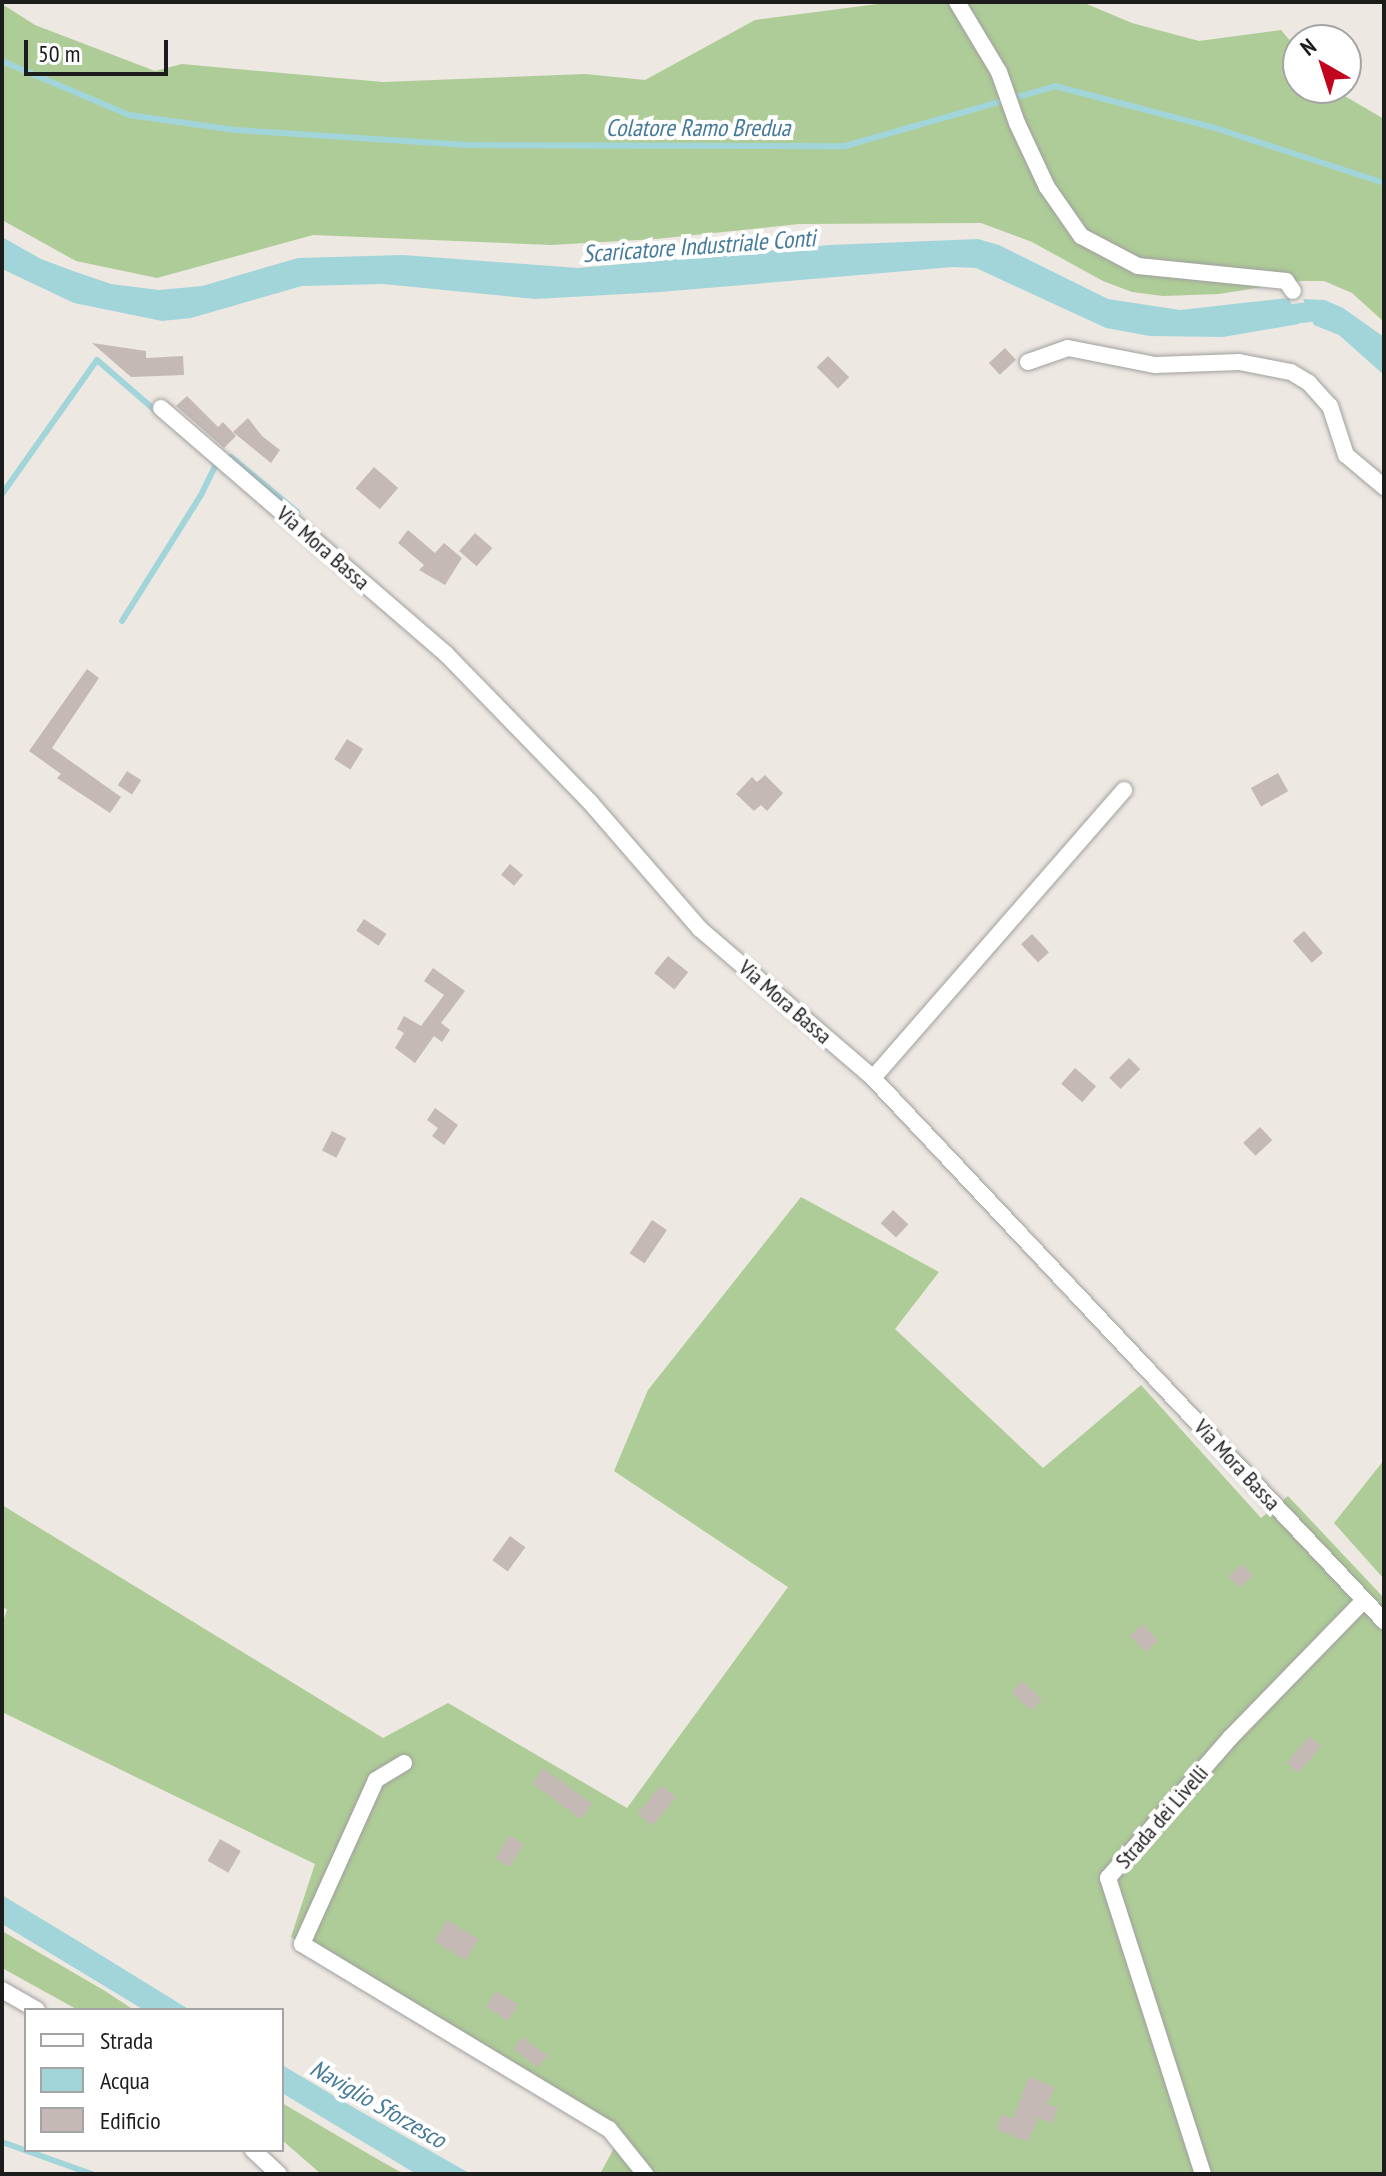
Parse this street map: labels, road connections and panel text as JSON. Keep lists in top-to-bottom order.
{
  "streets": {
    "street": ["Via Mora Bassa", "Strada dei Livelli"]
  },
  "crossings": [
    ["Via Mora Bassa", "Strada dei Livelli"]
  ],
  "water": ["Colatore Ramo Bredua", "Scaricatore Industriale Conti", "Naviglio Sforzesco"],
  "legend": ["Strada", "Acqua", "Edificio"],
  "scale_bar": "50 m",
  "north": "top left"
}
